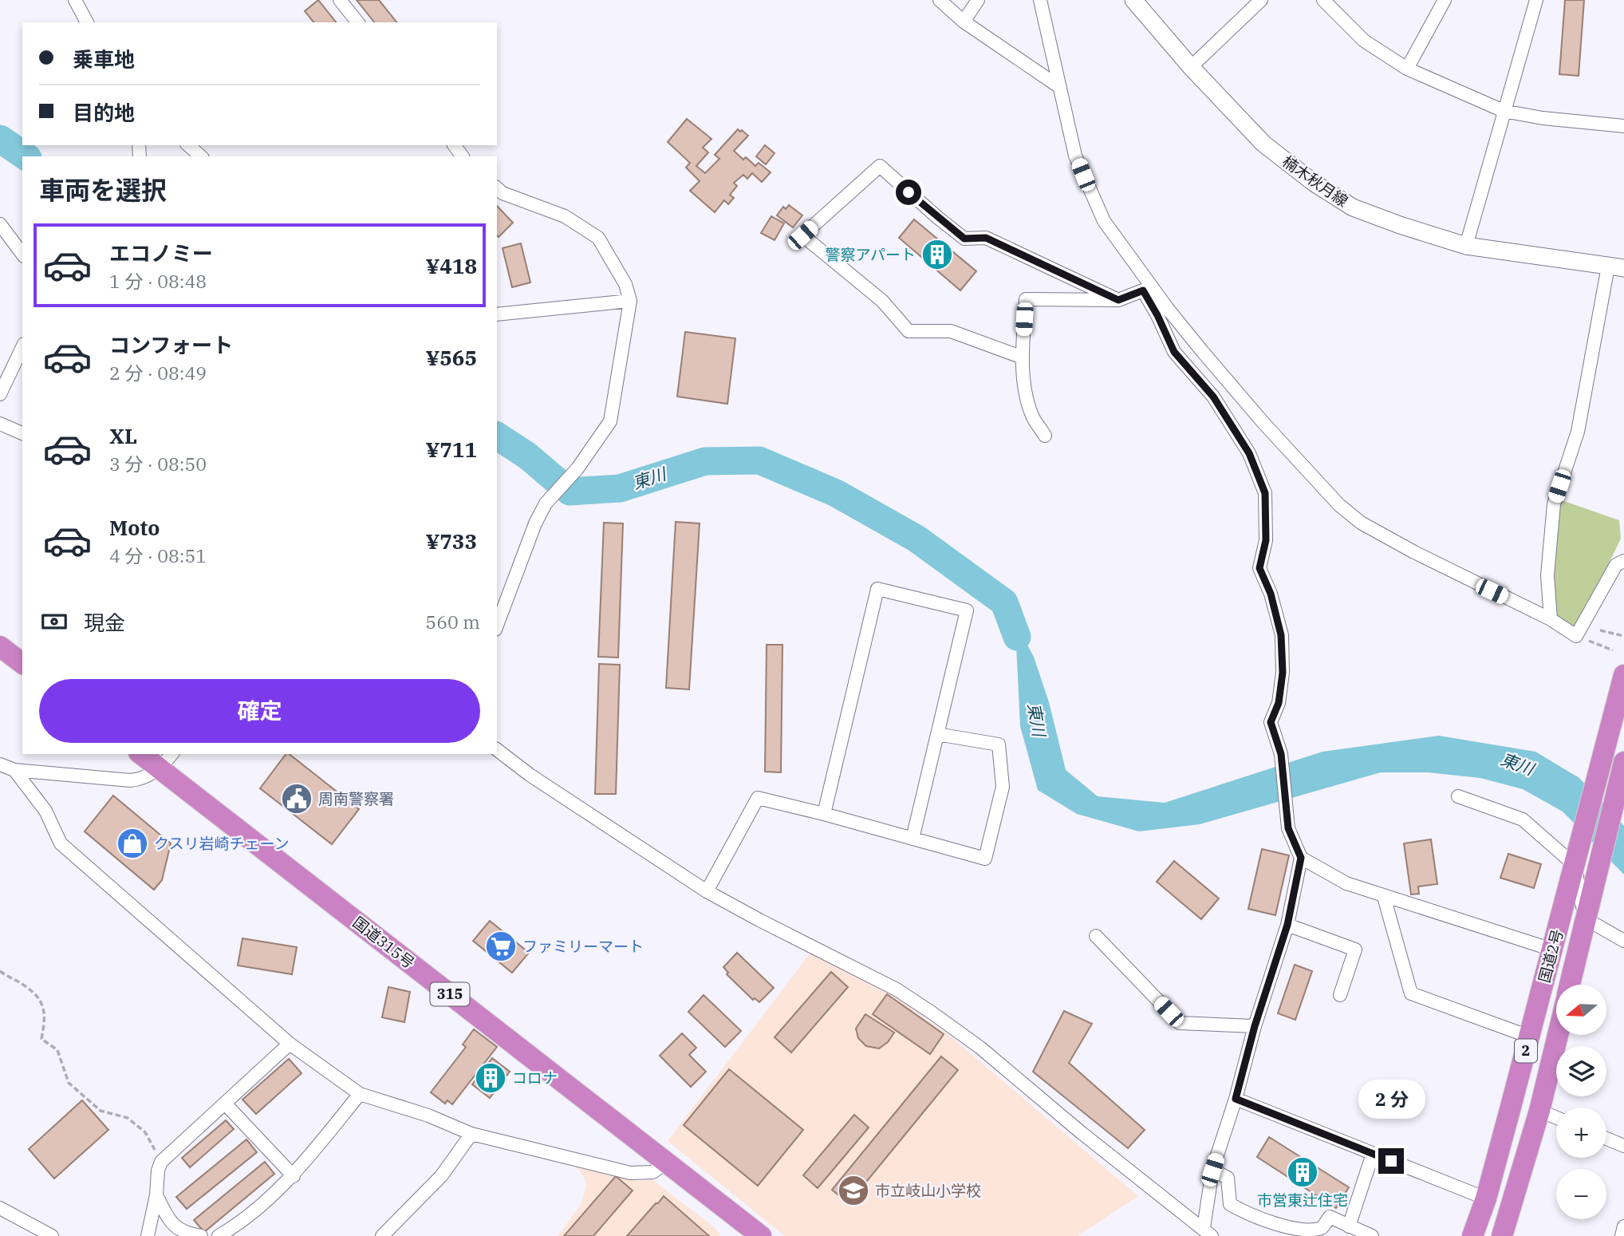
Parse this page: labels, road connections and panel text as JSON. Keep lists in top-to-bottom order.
{
  "streets": {
    "highway": [
      "国道315号",
      "国道2号",
      "315",
      "2"
    ],
    "street": ["楠木秋月線"]
  },
  "water": ["東川"],
  "places": {
    "building": ["警察アパート", "コロナ", "市営東辻住宅"],
    "public building": ["周南警察署"],
    "shop": ["クスリ岩崎チェーン"],
    "supermarket": ["ファミリーマート"],
    "school or university": ["市立岐山小学校"]
  },
  "north": "left",
  "page": {
    "banner": ["乗車地", "目的地"],
    "heading": "車両を選択",
    "list": [
      {
        "name": "エコノミー",
        "note": "1 分 · 08:48",
        "value": "¥418"
      },
      {
        "name": "コンフォート",
        "note": "2 分 · 08:49",
        "value": "¥565"
      },
      {
        "name": "XL",
        "note": "3 分 · 08:50",
        "value": "¥711"
      },
      {
        "name": "Moto",
        "note": "4 分 · 08:51",
        "value": "¥733"
      }
    ],
    "pay": ["現金", "560 m"],
    "buttons": "確定",
    "map_buttons": ["+", "−"],
    "bubble": "2 分"
  }
}
